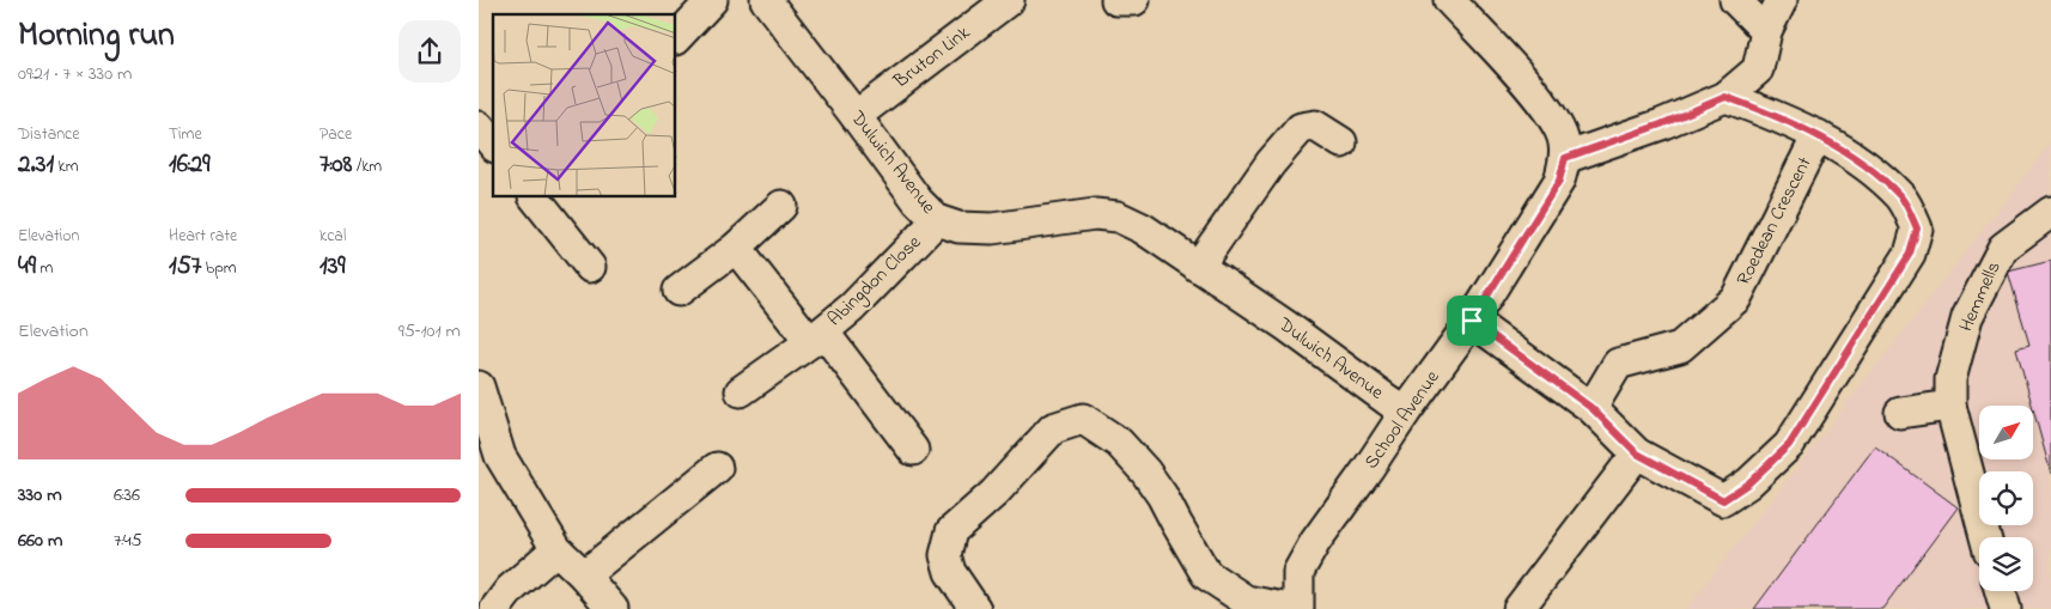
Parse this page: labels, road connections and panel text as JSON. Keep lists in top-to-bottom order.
{
  "streets": {
    "street": [
      "Bruton Link",
      "Dulwich Avenue",
      "Roedean Crescent",
      "Abingdon Close",
      "Hemmells",
      "School Avenue"
    ]
  },
  "crossings": [
    ["Bruton Link", "Dulwich Avenue"],
    ["Dulwich Avenue", "Abingdon Close"],
    ["Dulwich Avenue", "School Avenue"],
    ["Roedean Crescent", "School Avenue"]
  ],
  "north": "top right",
  "page": {
    "heading": ["Morning run", "09:21 · 7 × 330 m"],
    "stats": [
      ["Distance", "2.31 km"],
      ["Time", "16:29"],
      ["Pace", "7:08 /km"],
      ["Elevation", "49 m"],
      ["Heart rate", "157 bpm"],
      ["kcal", "139"]
    ],
    "chart": ["Elevation", "95–101 m"],
    "list": [
      {
        "name": "330 m",
        "note": "6:36"
      },
      {
        "name": "660 m",
        "note": "7:45"
      }
    ]
  }
}
